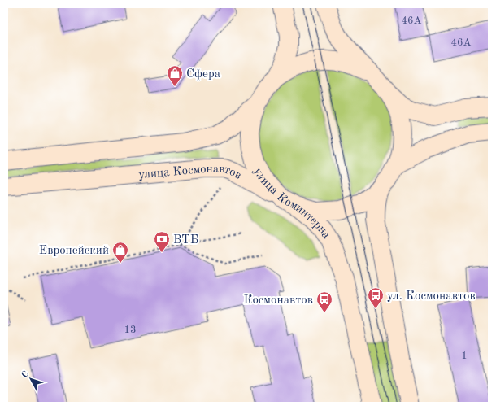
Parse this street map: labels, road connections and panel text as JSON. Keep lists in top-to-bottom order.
{
  "streets": {
    "street": ["улица Космонавтов", "улица Коминтерна"]
  },
  "crossings": [
    ["улица Космонавтов", "улица Коминтерна"]
  ],
  "places": {
    "shop": ["Сфера", "Европейский"],
    "bank": ["ВТБ"],
    "bus stop": ["ул. Космонавтов", "Космонавтов"]
  },
  "house_numbers": [
    "46А",
    "46А",
    "13",
    "1"
  ],
  "north": "top left"
}
